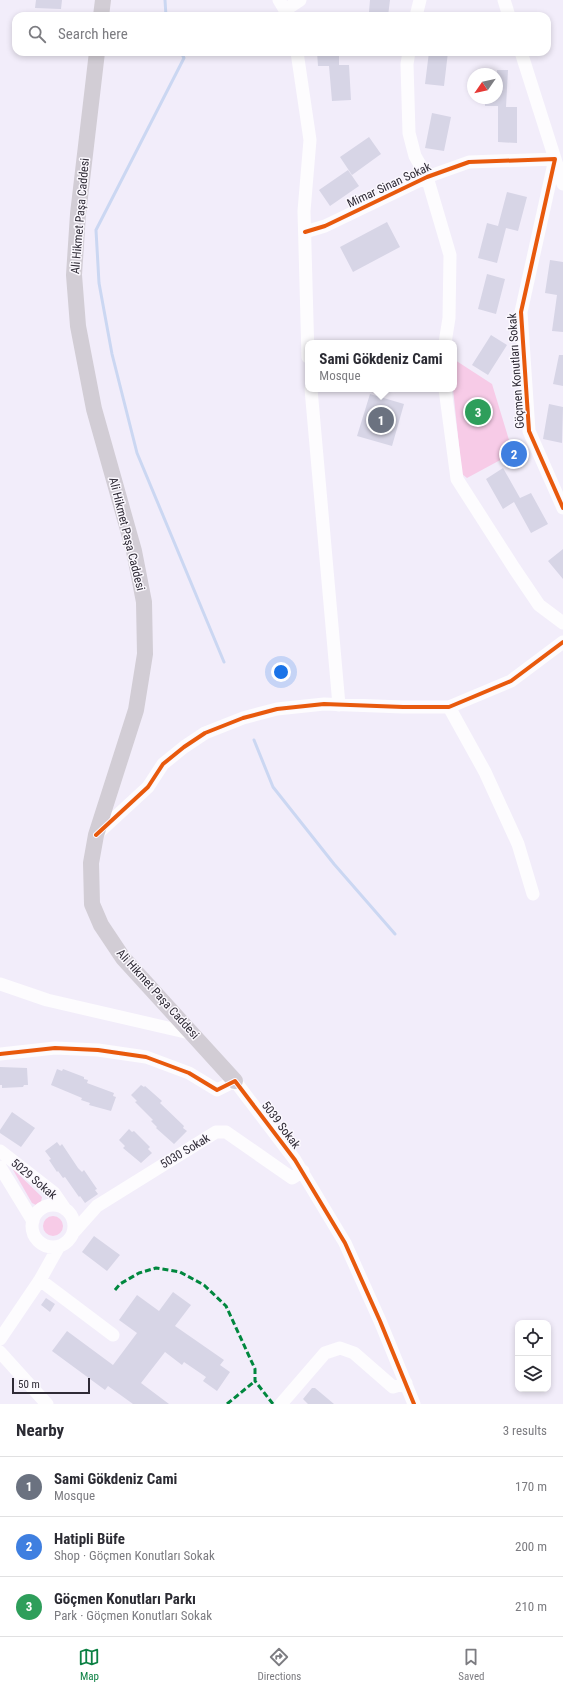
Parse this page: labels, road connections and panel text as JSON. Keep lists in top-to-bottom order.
{
  "streets": {
    "main road": ["Ali Hikmet Paşa Caddesi"],
    "street": [
      "Mimar Sinan Sokak",
      "Göçmen Konutları Sokak",
      "5039 Sokak",
      "5030 Sokak",
      "5029 Sokak"
    ]
  },
  "crossings": [
    ["Mimar Sinan Sokak", "Göçmen Konutları Sokak"],
    ["Ali Hikmet Paşa Caddesi", "5039 Sokak"],
    ["5039 Sokak", "5030 Sokak"],
    ["5030 Sokak", "5029 Sokak"]
  ],
  "scale_bar": "50 m",
  "north": "bottom left",
  "page": {
    "search": "Search here",
    "popup": ["Sami Gökdeniz Cami", "Mosque"],
    "pins": ["3", "1", "2"],
    "scale": "50 m",
    "heading": ["Nearby", "3 results"],
    "list": [
      {
        "mark": "1",
        "name": "Sami Gökdeniz Cami",
        "note": "Mosque",
        "value": "170 m"
      },
      {
        "mark": "2",
        "name": "Hatipli Büfe",
        "note": "Shop · Göçmen Konutları Sokak",
        "value": "200 m"
      },
      {
        "mark": "3",
        "name": "Göçmen Konutları Parkı",
        "note": "Park · Göçmen Konutları Sokak",
        "value": "210 m"
      }
    ],
    "nav": ["Map", "Directions", "Saved"]
  }
}
